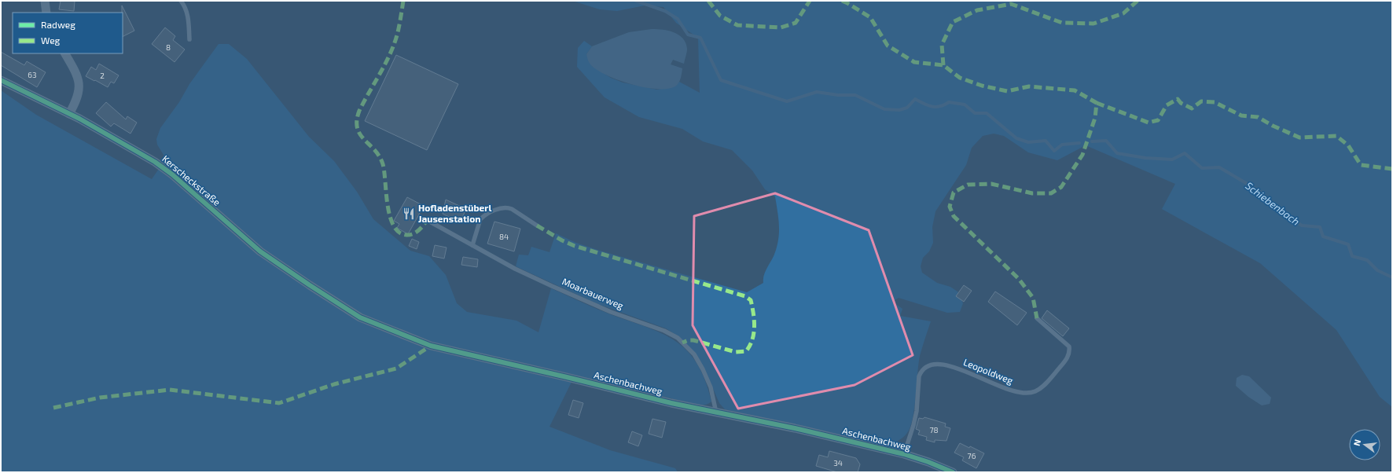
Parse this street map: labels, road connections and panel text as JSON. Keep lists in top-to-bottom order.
{
  "streets": {
    "street": ["Kerscheckstraße", "Aschenbachweg"],
    "lane": ["Moarbauerweg", "Leopoldweg"]
  },
  "crossings": [
    ["Kerscheckstraße", "Aschenbachweg"],
    ["Moarbauerweg", "Aschenbachweg"],
    ["Leopoldweg", "Aschenbachweg"]
  ],
  "water": ["Schiebenbach"],
  "places": {
    "restaurant": ["Hofladenstüberl Jausenstation"]
  },
  "house_numbers": [
    "8",
    "63",
    "2",
    "84",
    "78",
    "76",
    "34"
  ],
  "legend": ["Radweg", "Weg"],
  "north": "left"
}
